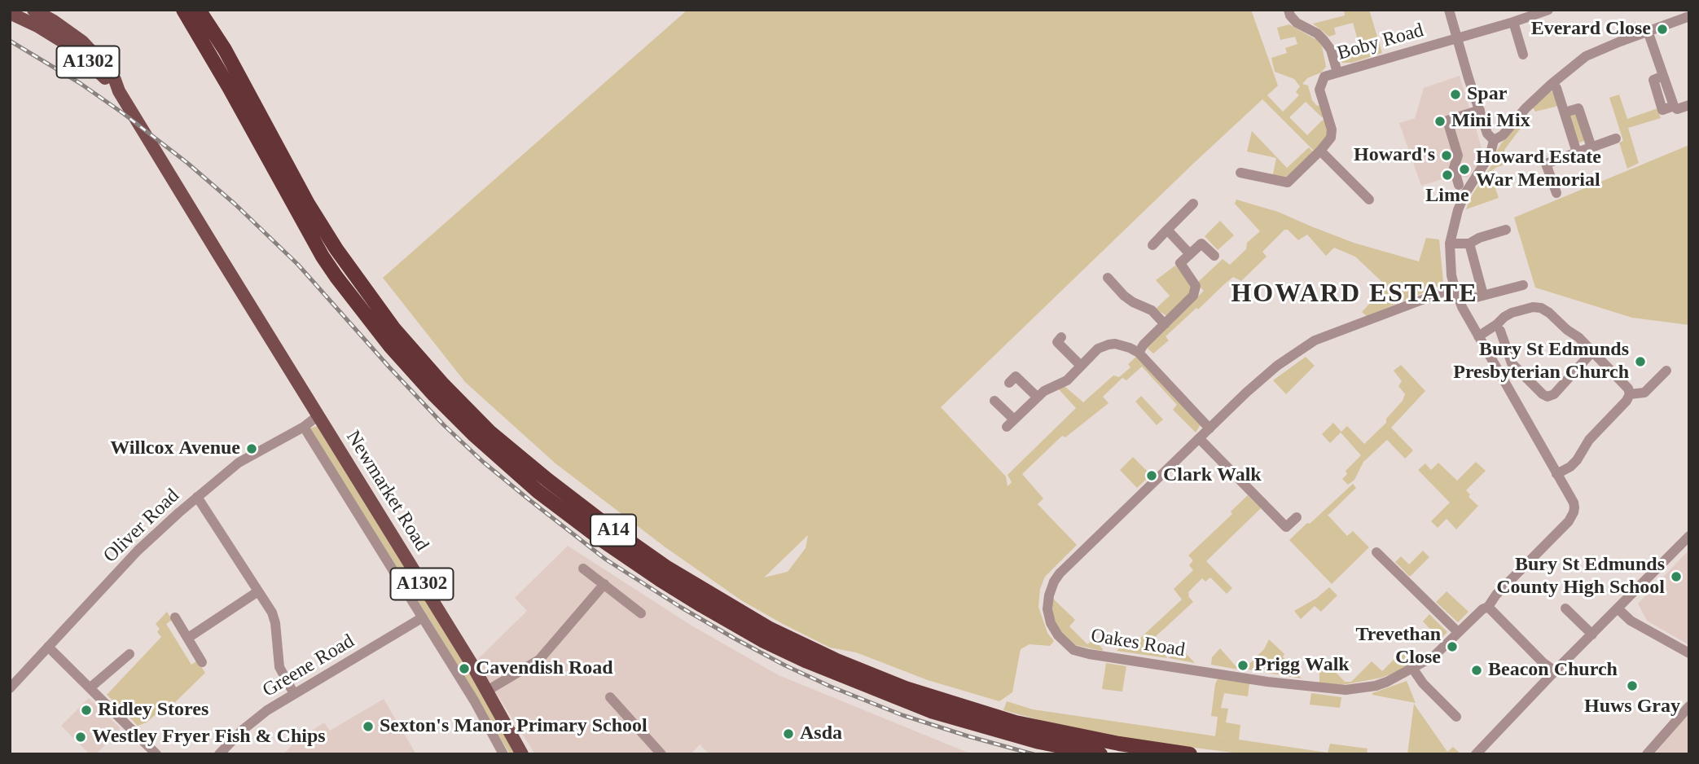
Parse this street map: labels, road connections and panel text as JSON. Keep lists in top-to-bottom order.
{
  "streets": {
    "highway": ["A14"],
    "main road": ["A1302", "Newmarket Road"],
    "street": [
      "Boby Road",
      "Oliver Road",
      "Oakes Road",
      "Greene Road"
    ]
  },
  "crossings": [
    ["A1302", "Newmarket Road"],
    ["Newmarket Road", "Oliver Road"]
  ],
  "districts": ["HOWARD ESTATE"],
  "places": [
    "Everard Close",
    "Spar",
    "Mini Mix",
    "Howard's",
    "Howard Estate War Memorial",
    "Lime",
    "Bury St Edmunds Presbyterian Church",
    "Willcox Avenue",
    "Clark Walk",
    "Bury St Edmunds County High School",
    "Trevethan Close",
    "Prigg Walk",
    "Cavendish Road",
    "Beacon Church",
    "Huws Gray",
    "Ridley Stores",
    "Sexton's Manor Primary School",
    "Asda",
    "Westley Fryer Fish & Chips"
  ]
}
